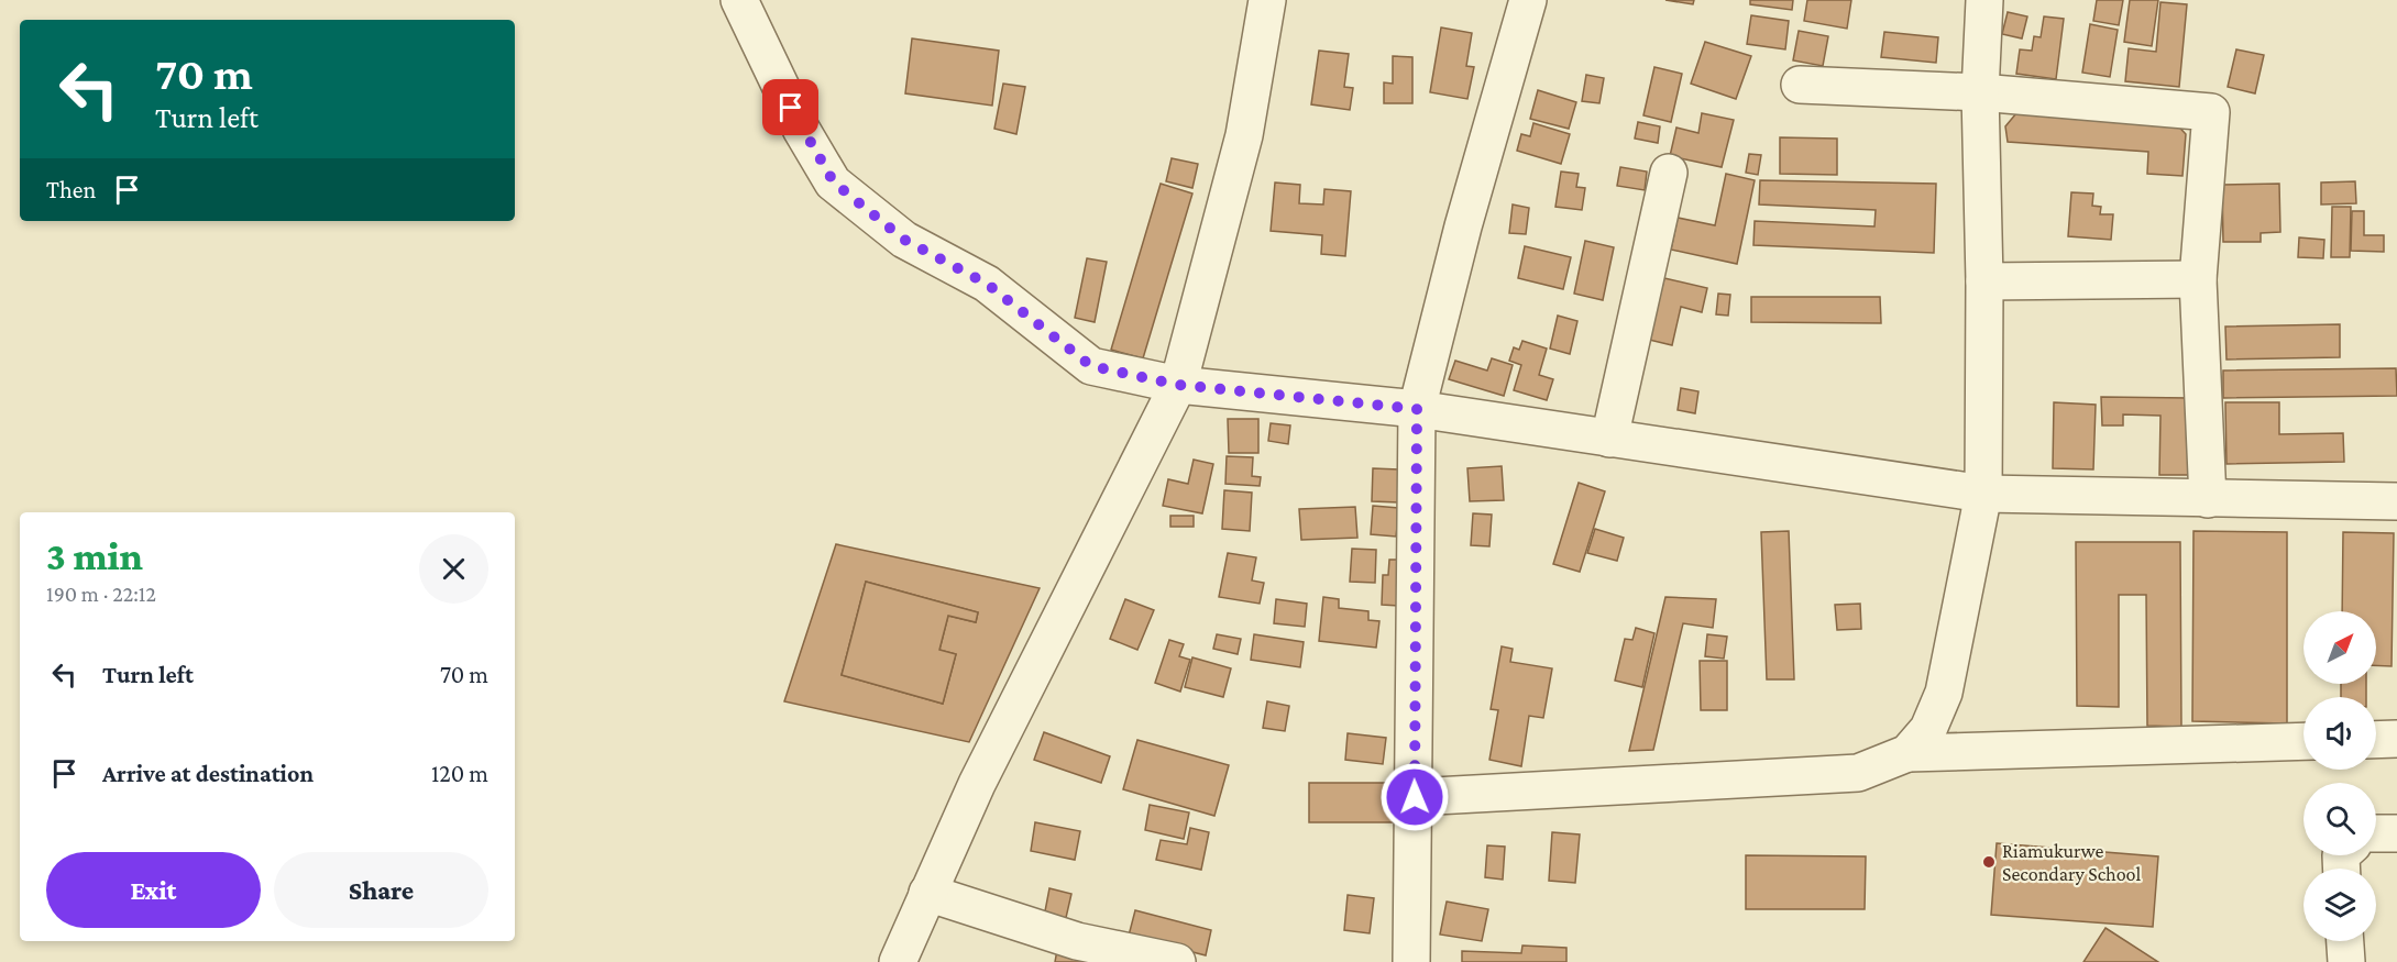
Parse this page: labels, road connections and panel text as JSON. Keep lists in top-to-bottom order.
{
  "places": ["Riamukurwe Secondary School"],
  "north": "top right",
  "page": {
    "turn": ["70 m", "Turn left"],
    "then": "Then",
    "heading": ["3 min", "190 m · 22:12"],
    "list": [
      {
        "name": "Turn left",
        "value": "70 m"
      },
      {
        "name": "Arrive at destination",
        "value": "120 m"
      }
    ],
    "buttons": ["Exit", "Share"]
  }
}
